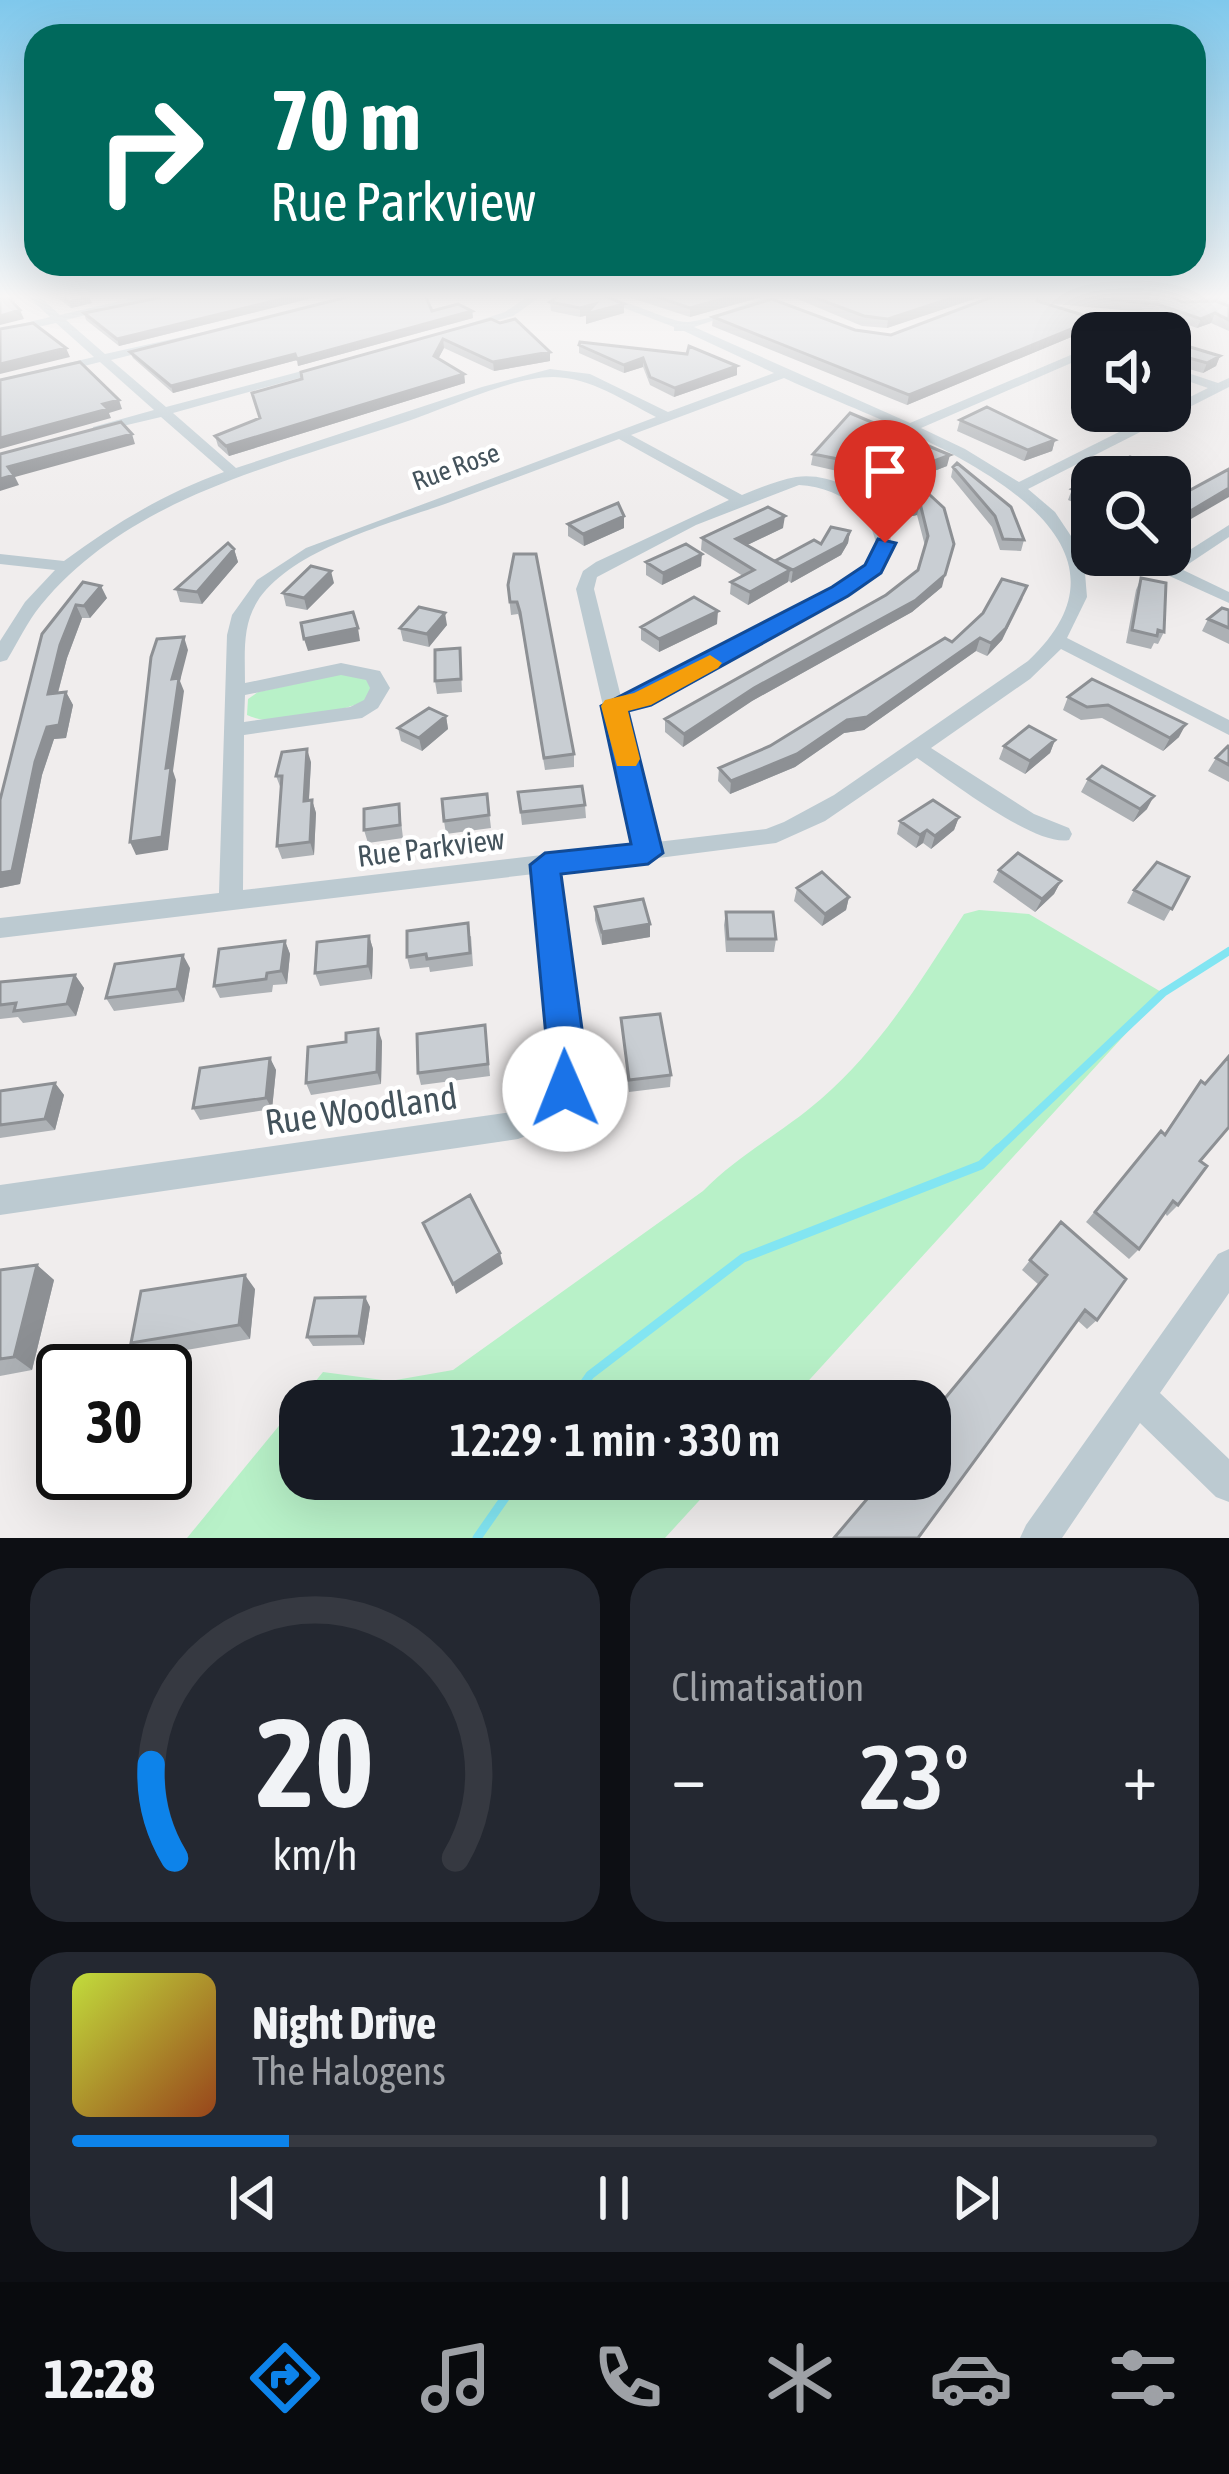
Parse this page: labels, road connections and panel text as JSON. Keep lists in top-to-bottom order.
{
  "streets": {
    "street": ["Rue Rose", "Rue Parkview", "Rue Woodland"]
  },
  "crossings": [
    ["Rue Rose", "Rue Parkview"],
    ["Rue Parkview", "Rue Woodland"]
  ],
  "page": {
    "turn": ["70 m", "Rue Parkview"],
    "limit": "30",
    "trip": "12:29 · 1 min · 330 m",
    "tile": "Climatisation",
    "heat": ["−", "23°", "+"],
    "song": ["Night Drive", "The Halogens"],
    "tabs": "12:28",
    "gauge": ["20", "km/h"]
  }
}
